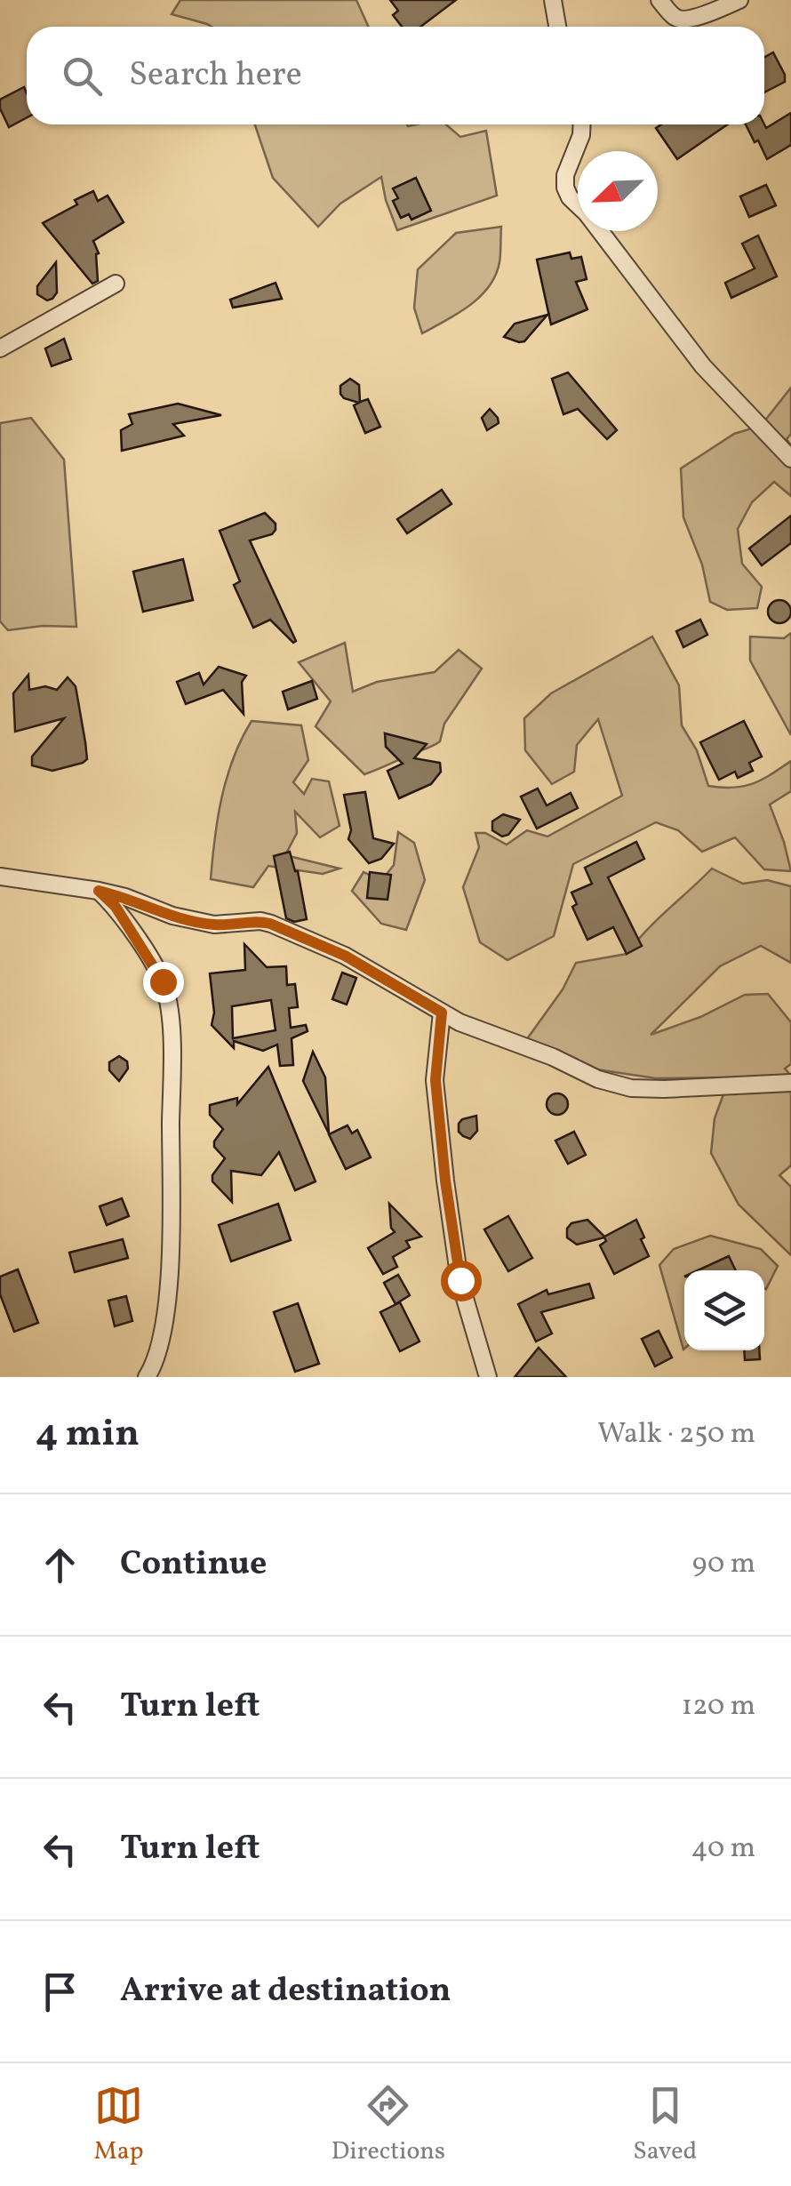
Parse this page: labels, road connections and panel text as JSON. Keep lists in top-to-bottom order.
{
  "north": "bottom left",
  "page": {
    "search": "Search here",
    "heading": ["4 min", "Walk · 250 m"],
    "list": [
      ["Continue", "90 m"],
      ["Turn left", "120 m"],
      ["Turn left", "40 m"],
      "Arrive at destination"
    ],
    "nav": ["Map", "Directions", "Saved"]
  }
}
